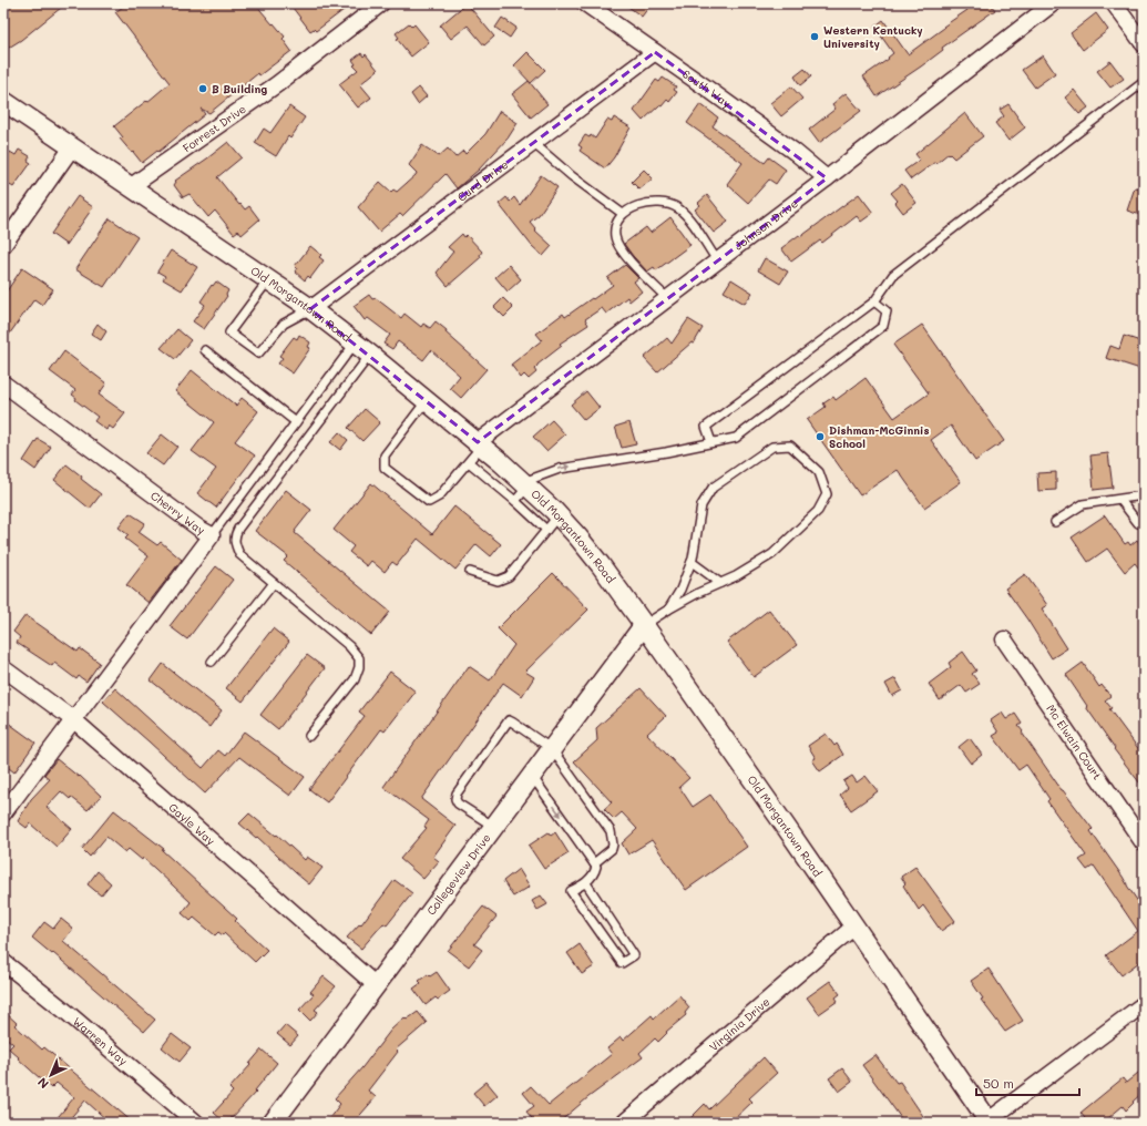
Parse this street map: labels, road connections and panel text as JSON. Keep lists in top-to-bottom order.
{
  "streets": {
    "street": [
      "South Way",
      "Forrest Drive",
      "Curd Drive",
      "Johnson Drive",
      "Old Morgantown Road",
      "Cherry Way",
      "Mc Elwain Court",
      "Gayle Way",
      "Collegeview Drive",
      "Virginia Drive",
      "Warren Way"
    ]
  },
  "crossings": [
    ["South Way", "Curd Drive"],
    ["South Way", "Johnson Drive"],
    ["Forrest Drive", "Old Morgantown Road"],
    ["Curd Drive", "Old Morgantown Road"],
    ["Johnson Drive", "Old Morgantown Road"],
    ["Old Morgantown Road", "Collegeview Drive"],
    ["Old Morgantown Road", "Virginia Drive"],
    ["Cherry Way", "Gayle Way"],
    ["Gayle Way", "Collegeview Drive"]
  ],
  "places": ["Western Kentucky University", "B Building", "Dishman-McGinnis School"],
  "scale_bar": "50 m",
  "north": "bottom left"
}
